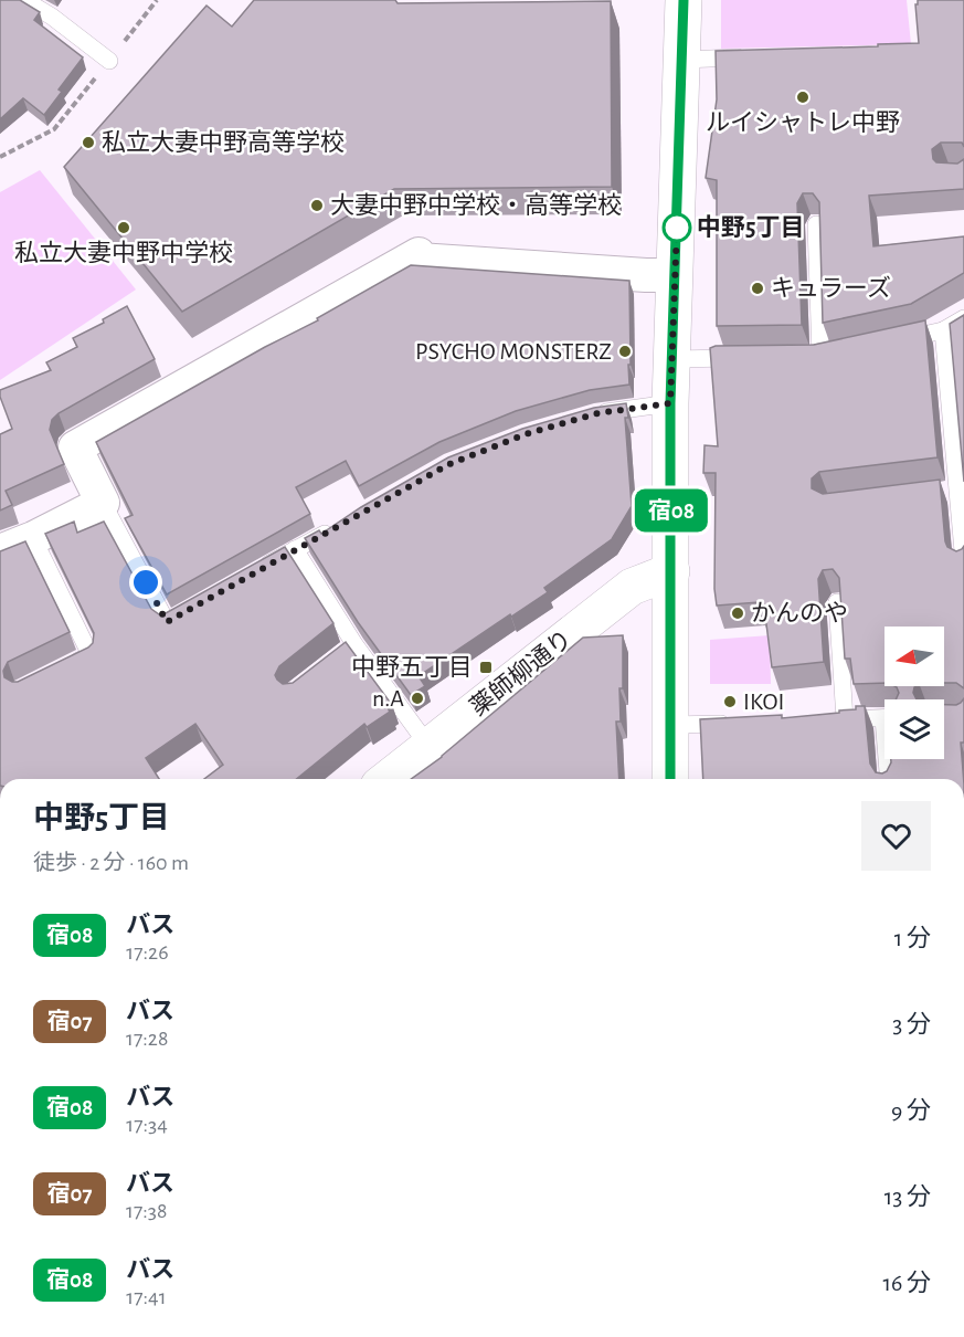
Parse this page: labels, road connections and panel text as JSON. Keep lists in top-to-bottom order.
{
  "streets": {
    "main road": ["薬師柳通り"]
  },
  "places": {
    "other": [
      "ルイシャトレ中野",
      "私立大妻中野高等学校",
      "大妻中野中学校・高等学校",
      "私立大妻中野中学校",
      "中野5丁目",
      "キュラーズ",
      "PSYCHO MONSTERZ",
      "かんのや",
      "n.A",
      "IKOI"
    ],
    "transit": ["中野五丁目"]
  },
  "lines": ["bus line 宿08"],
  "north": "left",
  "page": {
    "on_map": "宿08",
    "heading": ["中野5丁目", "徒歩 · 2 分 · 160 m"],
    "list": [
      {
        "mark": "宿08",
        "name": "バス",
        "note": "17:26",
        "value": "1 分"
      },
      {
        "mark": "宿07",
        "name": "バス",
        "note": "17:28",
        "value": "3 分"
      },
      {
        "mark": "宿08",
        "name": "バス",
        "note": "17:34",
        "value": "9 分"
      },
      {
        "mark": "宿07",
        "name": "バス",
        "note": "17:38",
        "value": "13 分"
      },
      {
        "mark": "宿08",
        "name": "バス",
        "note": "17:41",
        "value": "16 分"
      }
    ]
  }
}
